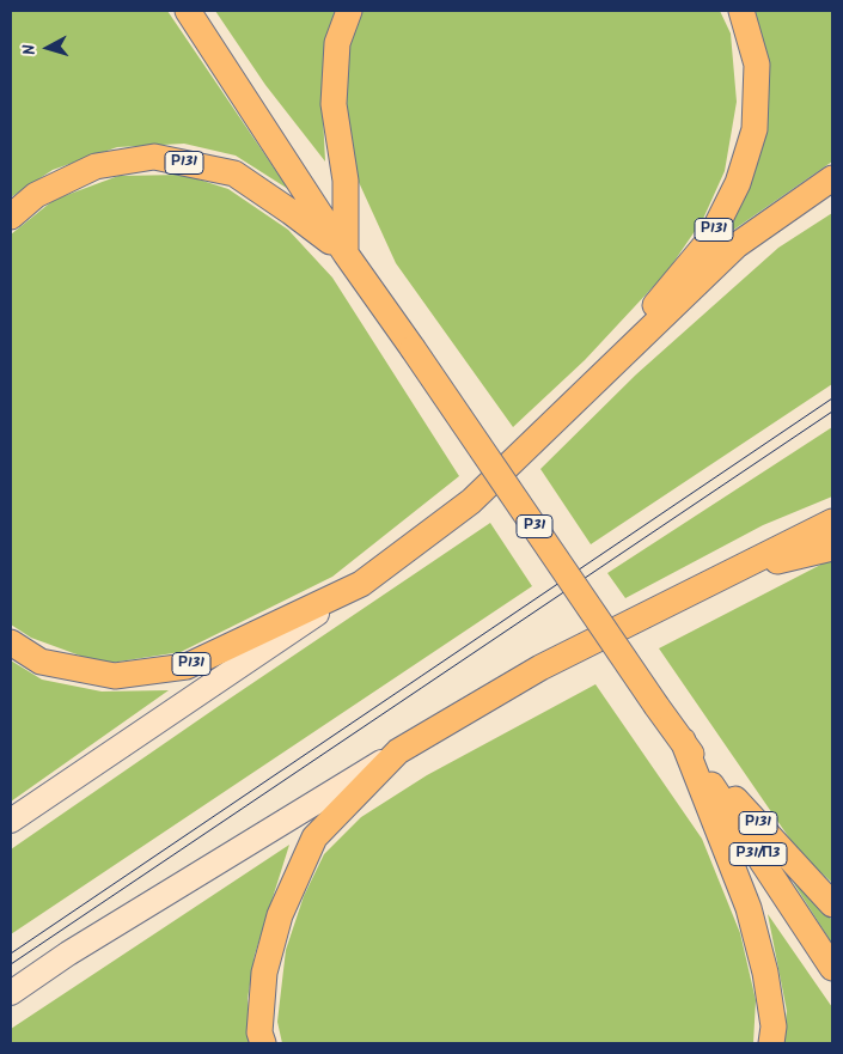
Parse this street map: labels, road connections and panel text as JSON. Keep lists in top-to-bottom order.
{
  "streets": {
    "main road": ["Р131", "Р31", "Р31/П3"]
  },
  "crossings": [
    ["Р131", "Р31"],
    ["Р131", "Р31/П3"],
    ["Р31", "Р31/П3"]
  ],
  "north": "left"
}
